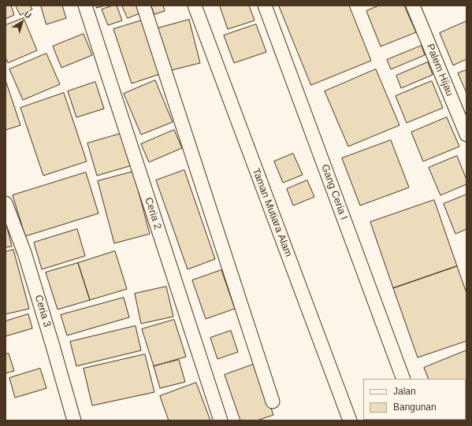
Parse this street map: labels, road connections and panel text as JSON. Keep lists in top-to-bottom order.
{
  "streets": {
    "street": [
      "Palem Hijau",
      "Gang Ceria I",
      "Taman Mutiara Alam",
      "Ceria 2",
      "Ceria 3"
    ]
  },
  "legend": ["Jalan", "Bangunan"],
  "north": "top right"
}
